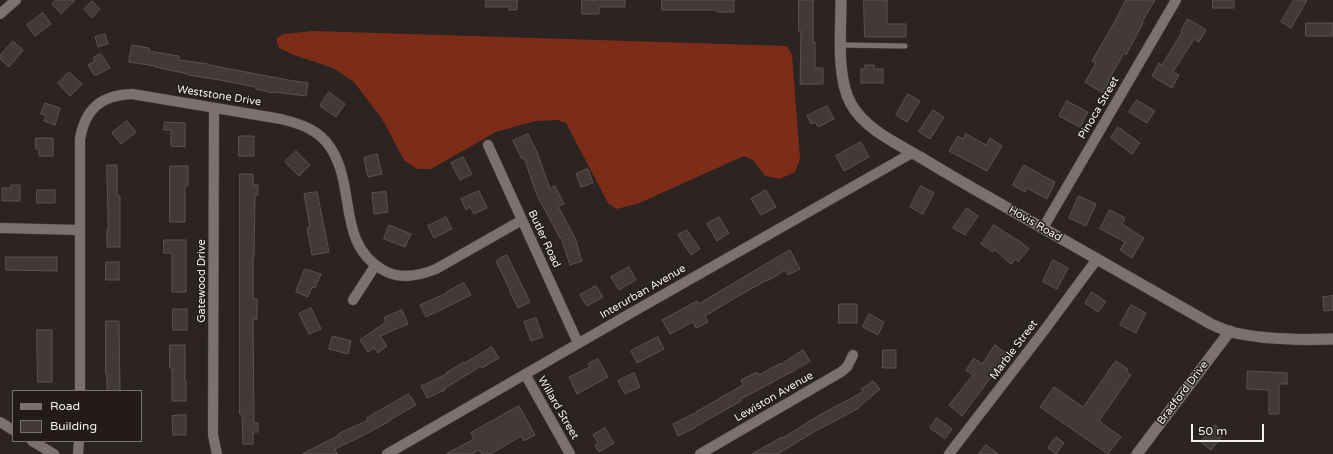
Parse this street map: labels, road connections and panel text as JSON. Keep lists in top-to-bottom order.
{
  "streets": {
    "street": [
      "Weststone Drive",
      "Pinoca Street",
      "Hovis Road",
      "Butler Road",
      "Gatewood Drive",
      "Interurban Avenue",
      "Marble Street",
      "Bradford Drive",
      "Lewiston Avenue",
      "Willard Street"
    ]
  },
  "crossings": [
    ["Weststone Drive", "Butler Road"],
    ["Weststone Drive", "Gatewood Drive"],
    ["Pinoca Street", "Hovis Road"],
    ["Hovis Road", "Interurban Avenue"],
    ["Hovis Road", "Marble Street"],
    ["Hovis Road", "Bradford Drive"],
    ["Butler Road", "Interurban Avenue"],
    ["Interurban Avenue", "Willard Street"]
  ],
  "legend": ["Road", "Building"],
  "scale_bar": "50 m"
}
